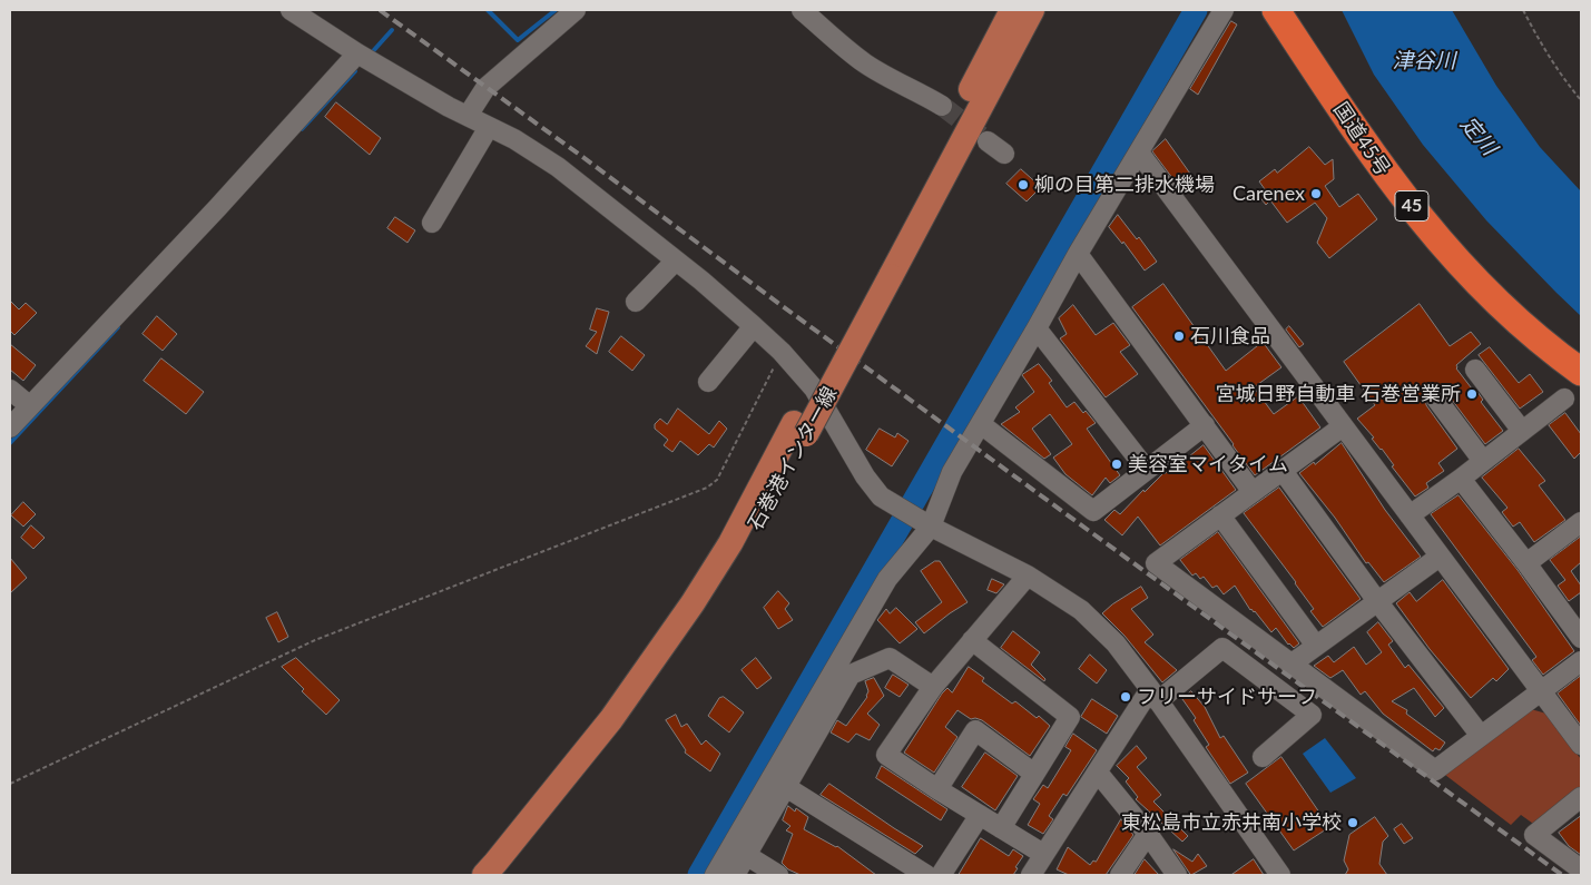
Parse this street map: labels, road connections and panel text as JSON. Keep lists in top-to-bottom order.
{
  "streets": {
    "highway": ["国道45号", "45"],
    "main road": ["石巻港インター線"]
  },
  "water": ["津谷川", "定川"],
  "places": [
    "柳の目第二排水機場",
    "Carenex",
    "石川食品",
    "宮城日野自動車 石巻営業所",
    "美容室マイタイム",
    "フリーサイドサーフ",
    "東松島市立赤井南小学校"
  ]
}
